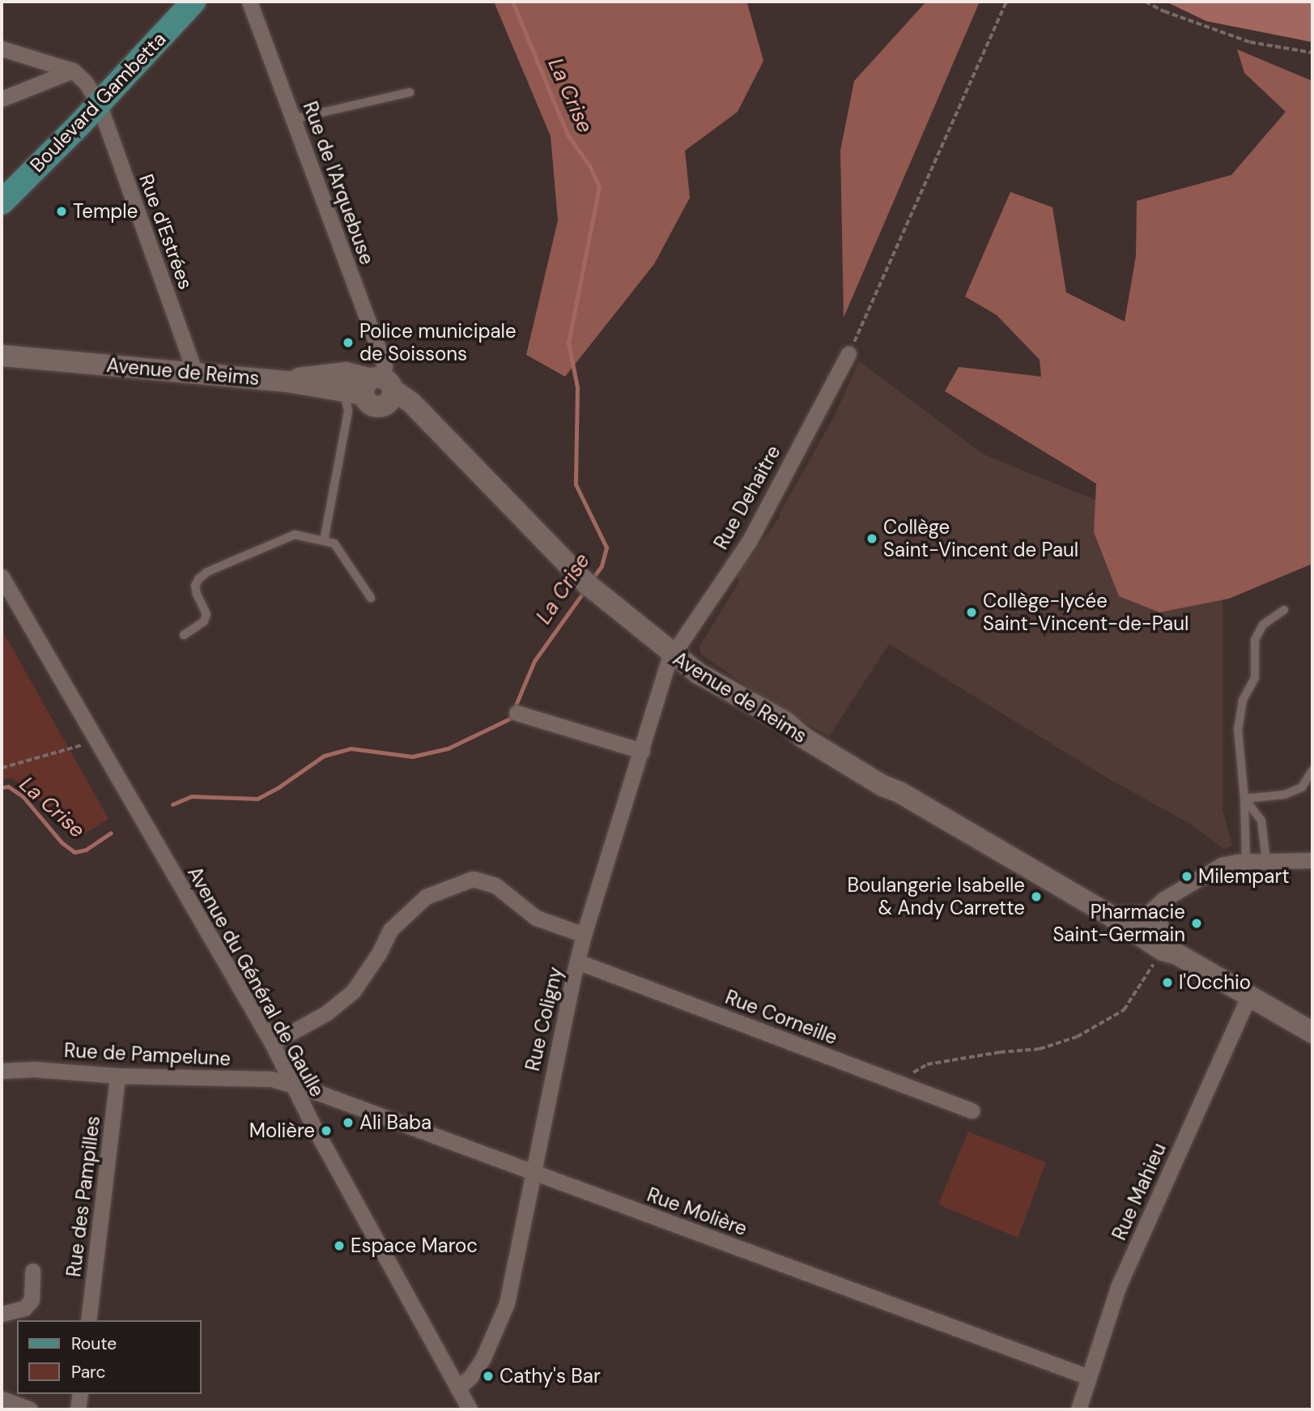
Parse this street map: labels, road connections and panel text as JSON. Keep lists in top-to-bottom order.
{
  "streets": {
    "main road": ["Boulevard Gambetta", "Avenue de Reims"],
    "street": [
      "Rue de l'Arquebuse",
      "Rue d'Estrées",
      "Rue Dehaitre",
      "Avenue du Général de Gaulle",
      "Rue Corneille",
      "Rue Coligny",
      "Rue de Pampelune",
      "Rue Mahieu",
      "Rue des Pampilles",
      "Rue Molière"
    ]
  },
  "crossings": [
    ["Boulevard Gambetta", "Rue d'Estrées"],
    ["Rue de l'Arquebuse", "Avenue de Reims"],
    ["Rue d'Estrées", "Avenue de Reims"],
    ["Avenue de Reims", "Rue Dehaitre"],
    ["Avenue de Reims", "Rue Coligny"],
    ["Avenue de Reims", "Rue Mahieu"],
    ["Rue Dehaitre", "Rue Coligny"],
    ["Avenue du Général de Gaulle", "Rue Coligny"],
    ["Avenue du Général de Gaulle", "Rue de Pampelune"],
    ["Avenue du Général de Gaulle", "Rue Molière"],
    ["Rue Corneille", "Rue Coligny"],
    ["Rue Coligny", "Rue Molière"],
    ["Rue de Pampelune", "Rue des Pampilles"],
    ["Rue de Pampelune", "Rue Molière"],
    ["Rue Mahieu", "Rue Molière"]
  ],
  "water": ["La Crise"],
  "places": [
    "Temple",
    "Police municipale de Soissons",
    "Collège Saint-Vincent de Paul",
    "Collège-lycée Saint-Vincent-de-Paul",
    "Milempart",
    "Boulangerie Isabelle & Andy Carrette",
    "Pharmacie Saint-Germain",
    "l'Occhio",
    "Ali Baba",
    "Molière",
    "Espace Maroc",
    "Cathy's Bar"
  ],
  "legend": ["Route", "Parc"]
}
